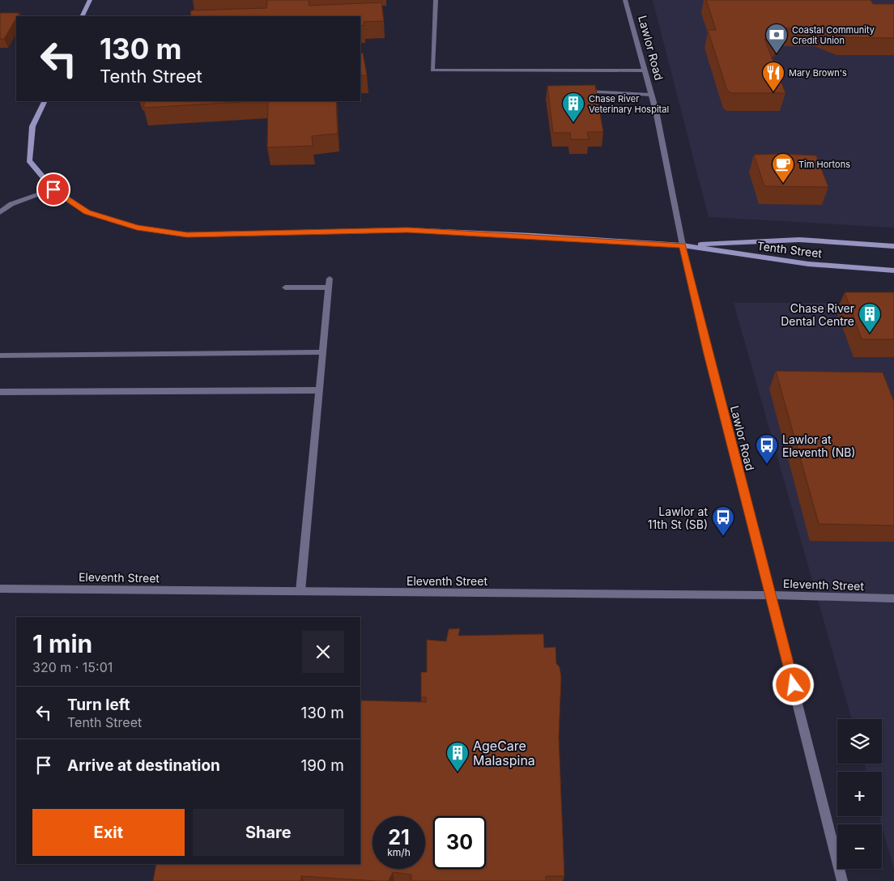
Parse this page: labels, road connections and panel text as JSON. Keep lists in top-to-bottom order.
{
  "streets": {
    "street": ["Lawlor Road", "Tenth Street", "Eleventh Street"]
  },
  "crossings": [
    ["Lawlor Road", "Tenth Street"],
    ["Lawlor Road", "Eleventh Street"]
  ],
  "places": {
    "bank": ["Coastal Community Credit Union"],
    "restaurant": ["Mary Brown's"],
    "building": ["Chase River Veterinary Hospital", "Chase River Dental Centre", "AgeCare Malaspina"],
    "cafe": ["Tim Hortons"],
    "bus stop": ["Lawlor at Eleventh (NB)", "Lawlor at 11th St (SB)"]
  },
  "page": {
    "turn": ["130 m", "Tenth Street"],
    "heading": ["1 min", "320 m · 15:01"],
    "list": [
      {
        "name": "Turn left",
        "note": "Tenth Street",
        "value": "130 m"
      },
      {
        "name": "Arrive at destination",
        "value": "190 m"
      }
    ],
    "map_buttons": ["+", "−"],
    "buttons": ["Exit", "Share"],
    "speed": "21 km/h",
    "limit": "30"
  }
}
